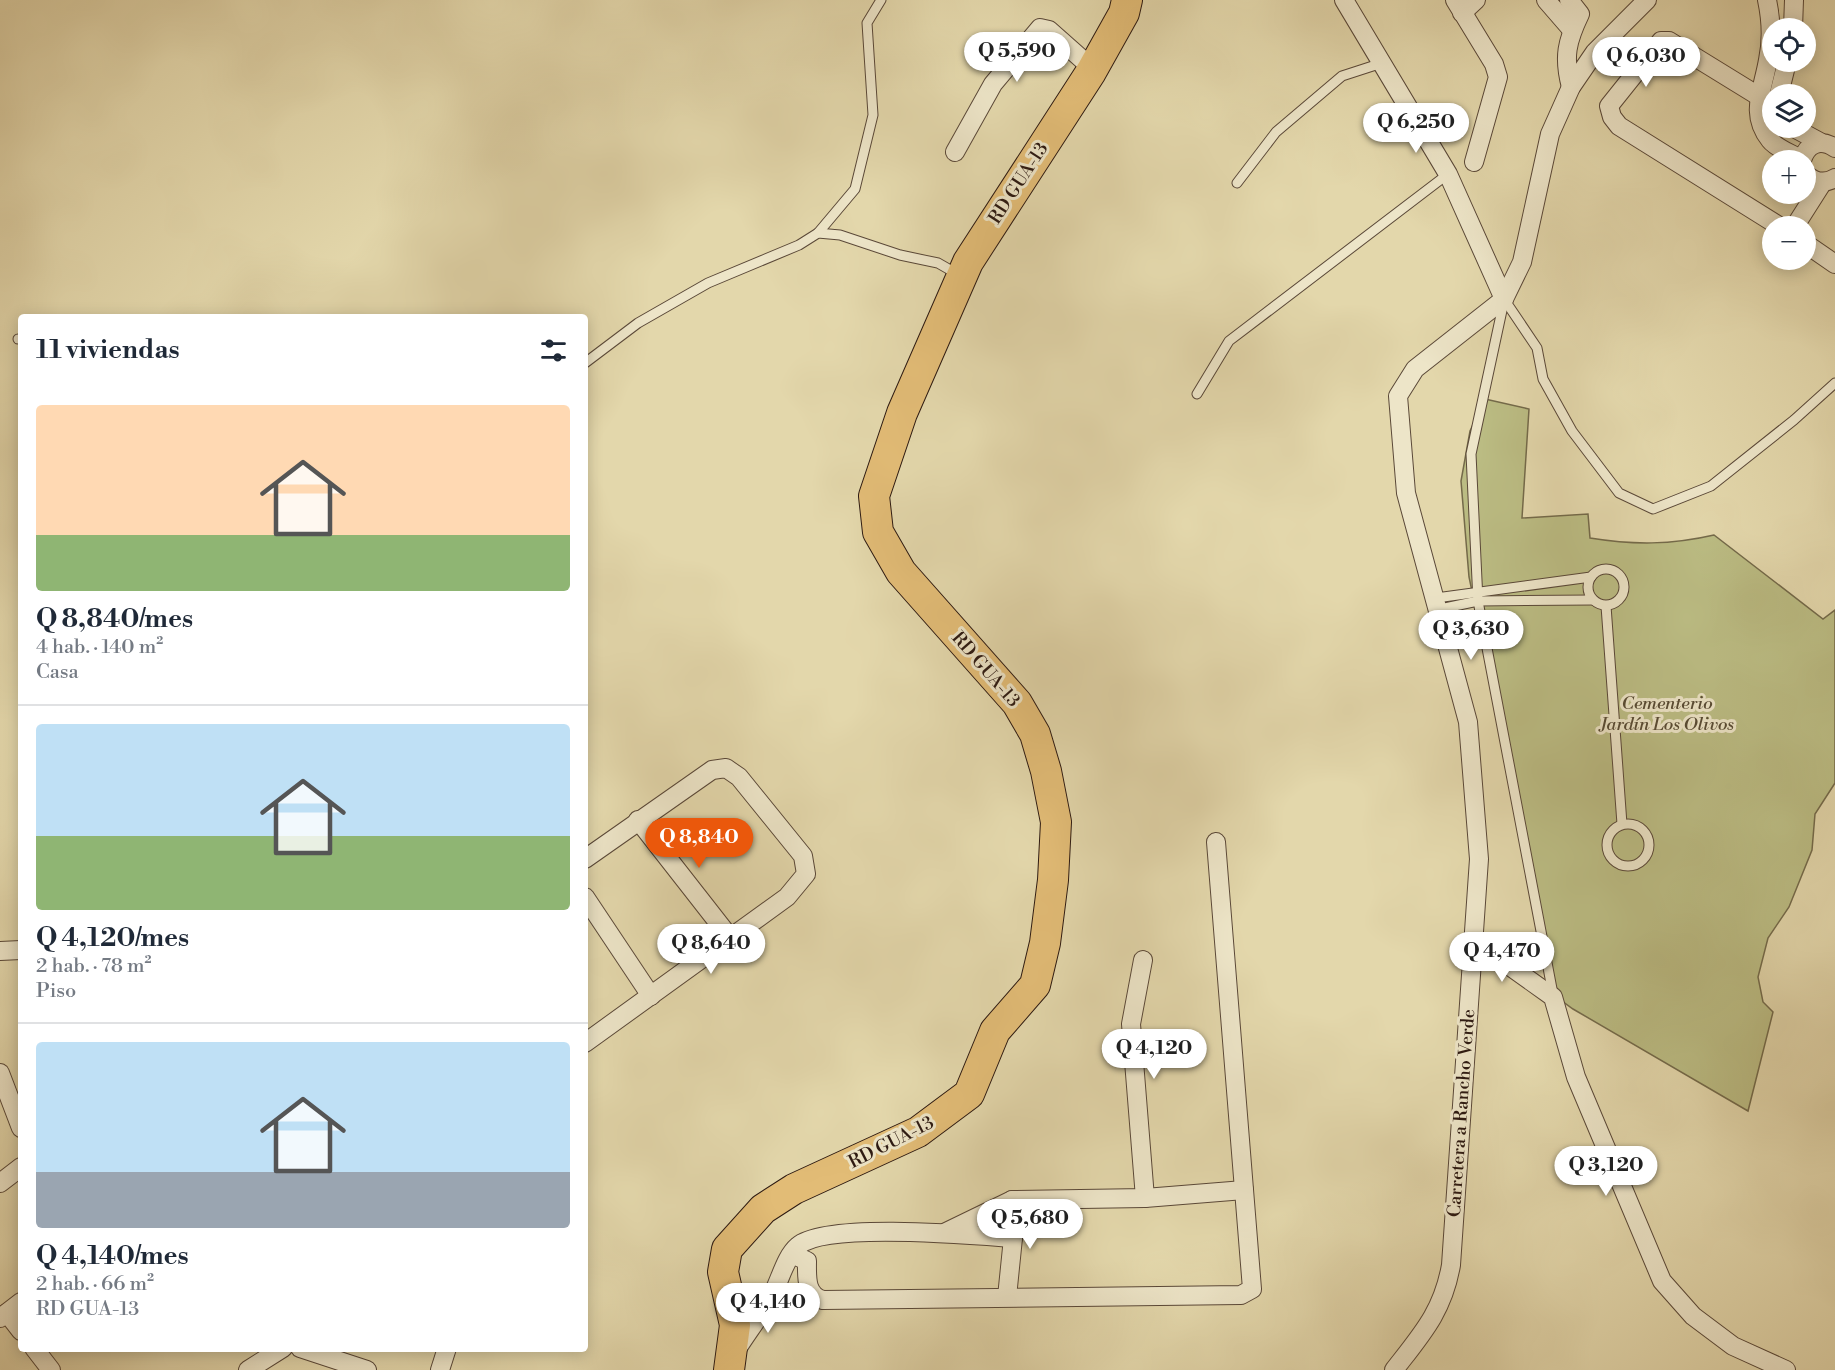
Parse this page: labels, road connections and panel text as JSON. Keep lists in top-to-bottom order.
{
  "streets": {
    "main road": ["RD GUA-13"],
    "street": ["Carretera a Rancho Verde"]
  },
  "parks": ["Cementerio Jardín Los Olivos"],
  "page": {
    "map_buttons": ["+", "−"],
    "price": [
      "Q 5,590",
      "Q 6,030",
      "Q 6,250",
      "Q 3,630",
      "Q 8,840",
      "Q 8,640",
      "Q 4,470",
      "Q 4,120",
      "Q 3,120",
      "Q 5,680",
      "Q 4,140"
    ],
    "heading": "11 viviendas",
    "list": [
      {
        "name": "Q 8,840/mes",
        "note": "4 hab. · 140 m² · Casa"
      },
      {
        "name": "Q 4,120/mes",
        "note": "2 hab. · 78 m² · Piso"
      },
      {
        "name": "Q 4,140/mes",
        "note": "2 hab. · 66 m² · RD GUA-13"
      }
    ]
  }
}
